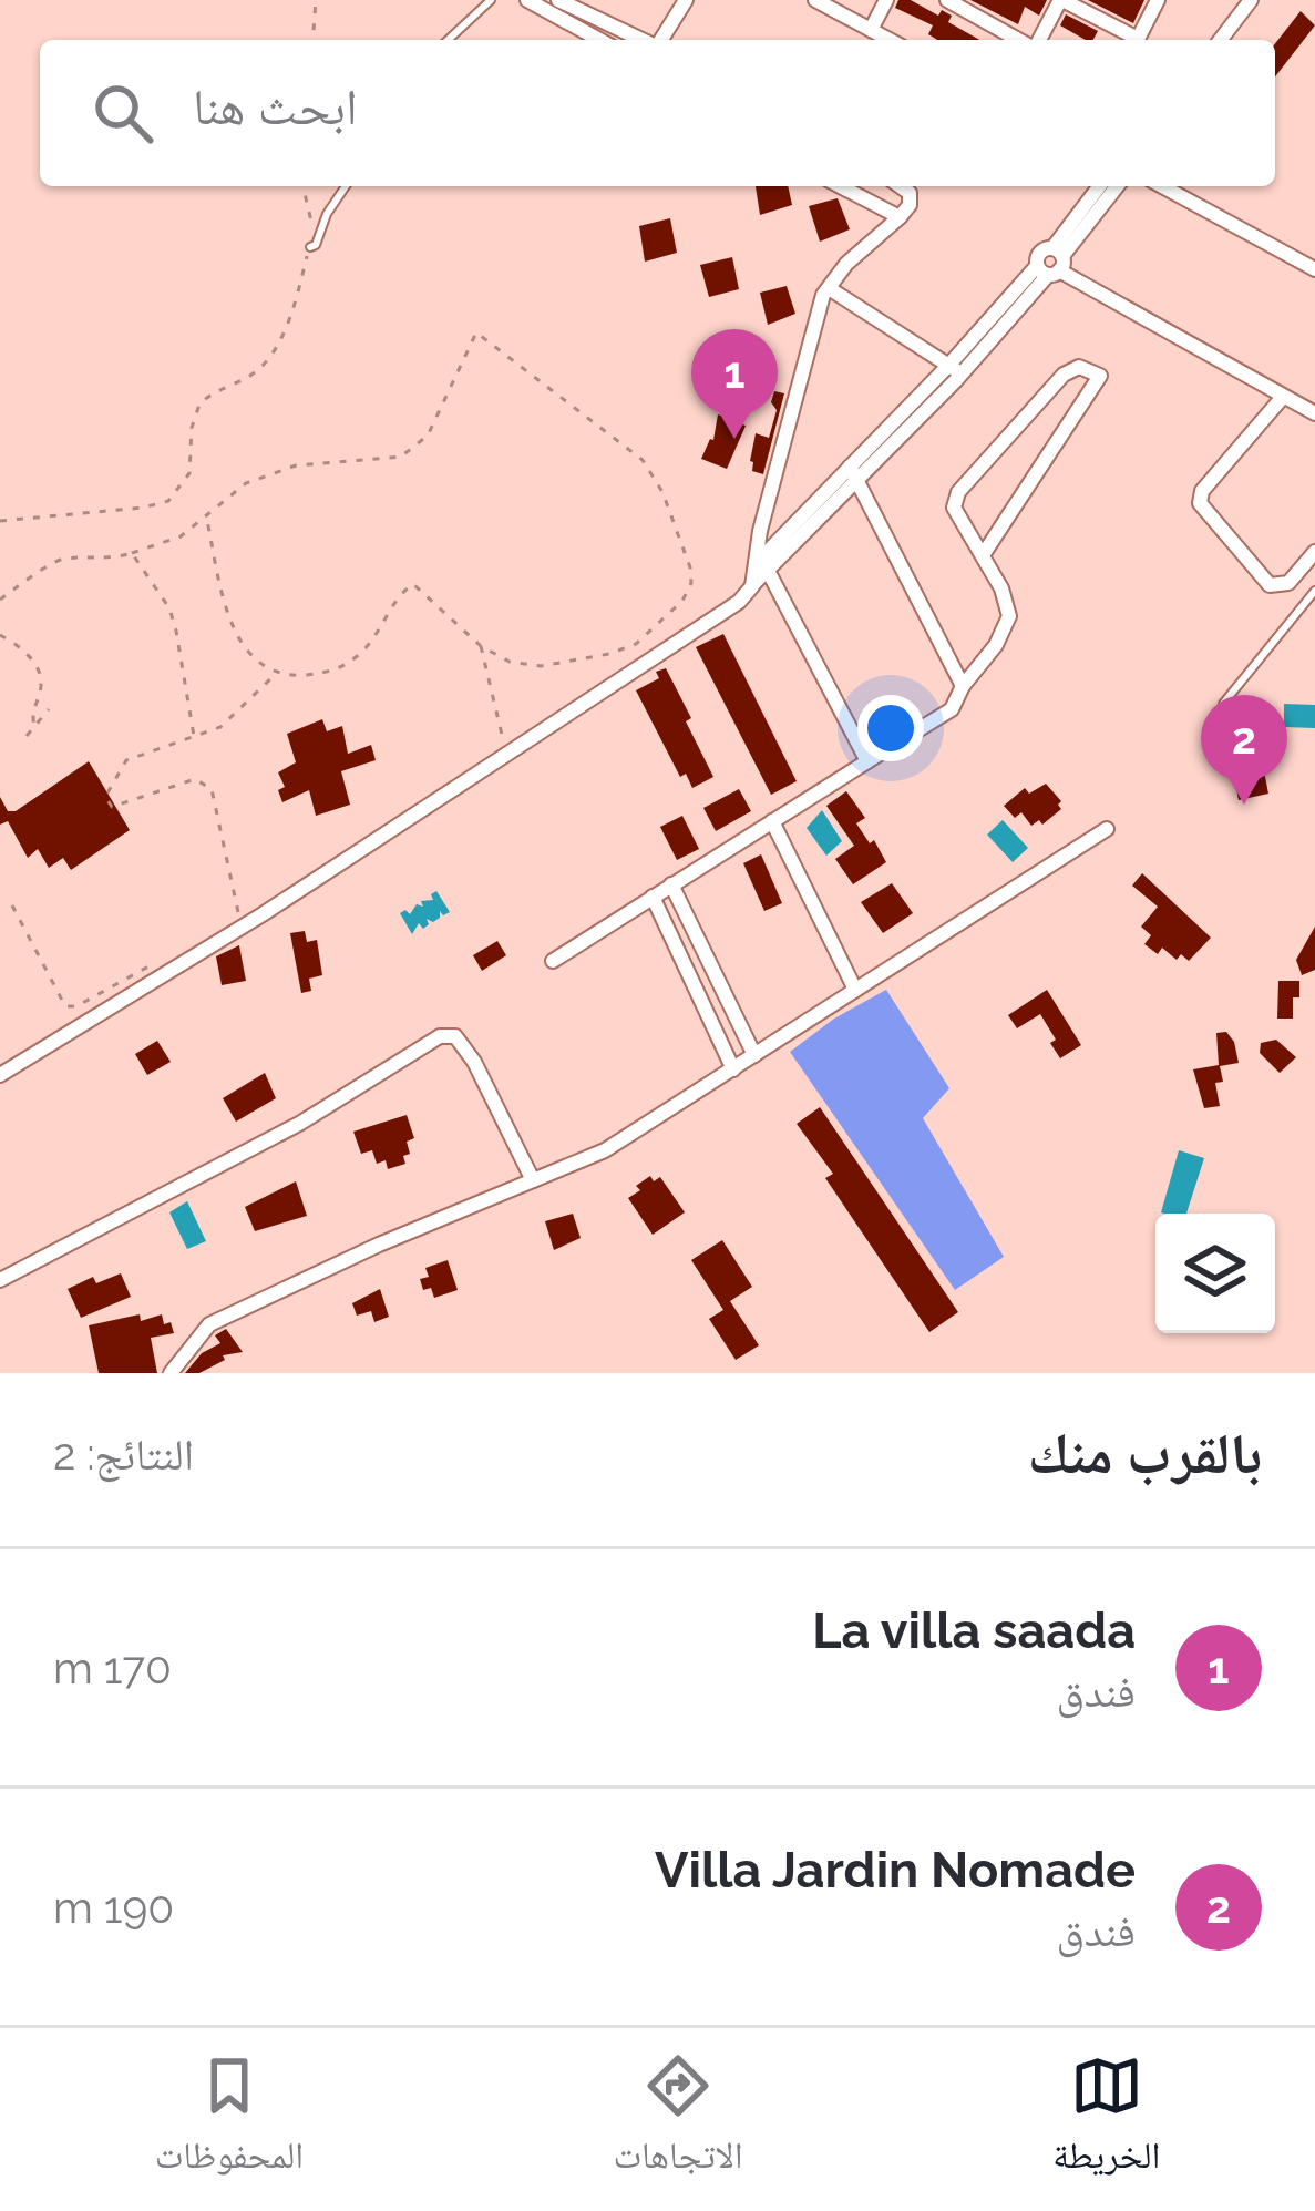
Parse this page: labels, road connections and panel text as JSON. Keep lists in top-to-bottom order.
{
  "page": {
    "search": "ابحث هنا",
    "pins": ["1", "2"],
    "heading": ["بالقرب منك", "النتائج: 2"],
    "list": [
      {
        "mark": "1",
        "name": "La villa saada",
        "note": "فندق",
        "value": "170 m"
      },
      {
        "mark": "2",
        "name": "Villa Jardin Nomade",
        "note": "فندق",
        "value": "190 m"
      }
    ],
    "nav": ["الخريطة", "الاتجاهات", "المحفوظات"]
  }
}
